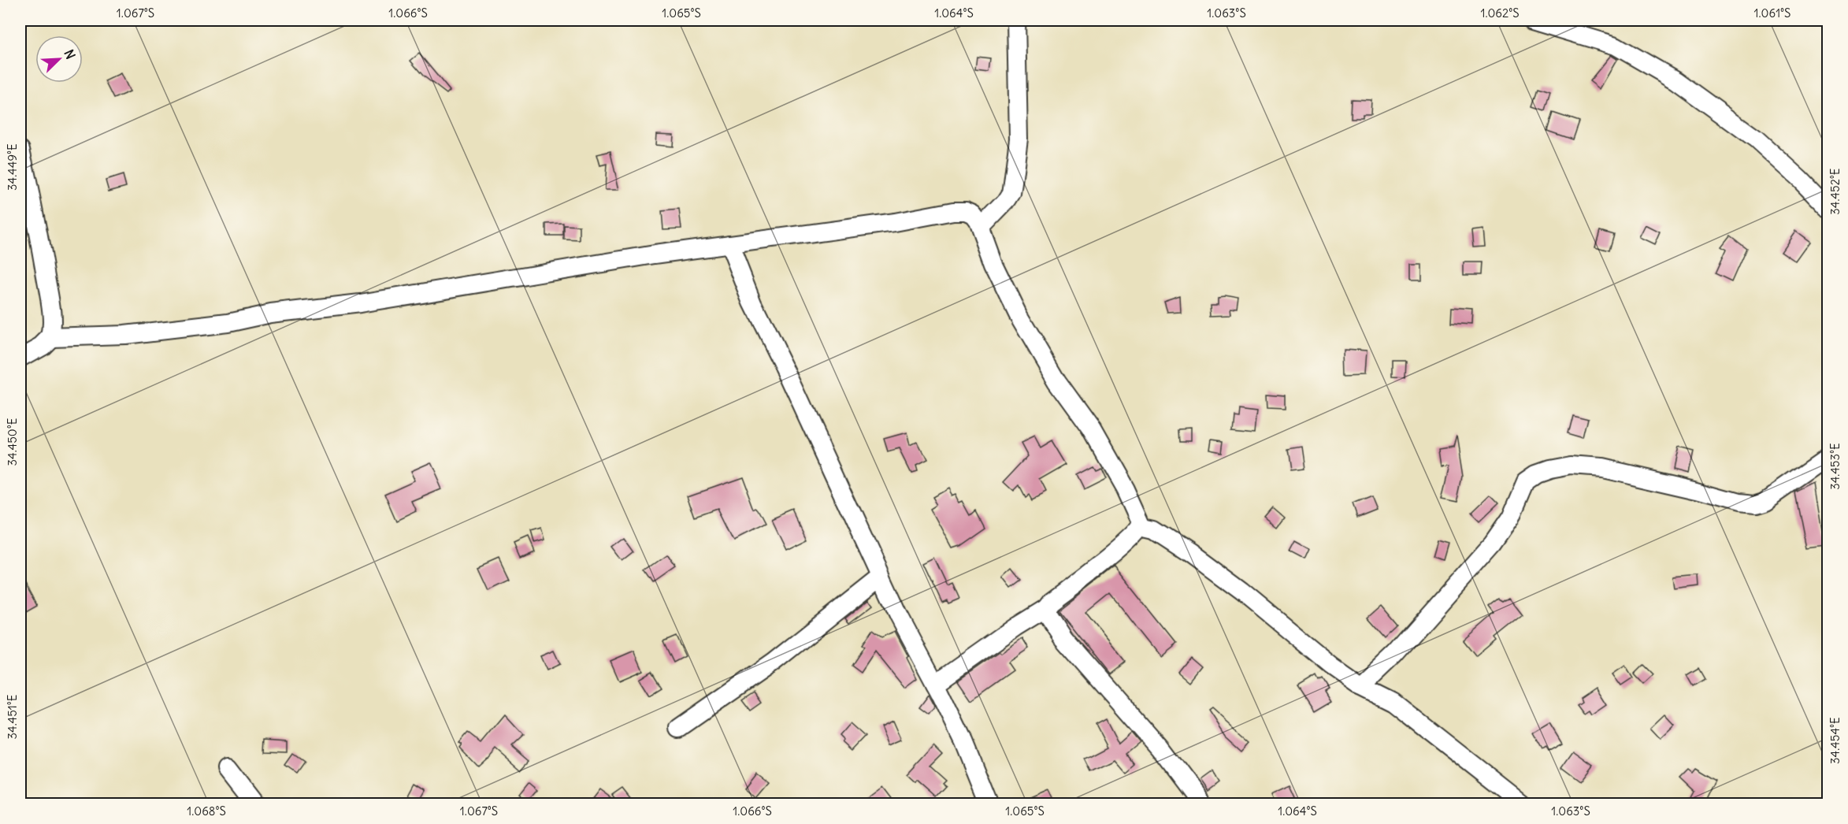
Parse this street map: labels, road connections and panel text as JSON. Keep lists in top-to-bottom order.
{
  "north": "top right",
  "coordinates": [
    "1.067°S",
    "1.066°S",
    "1.065°S",
    "1.064°S",
    "1.063°S",
    "1.062°S",
    "1.061°S",
    "34.449°E",
    "34.452°E",
    "34.450°E",
    "34.453°E",
    "34.451°E",
    "34.454°E",
    "1.068°S"
  ]
}
